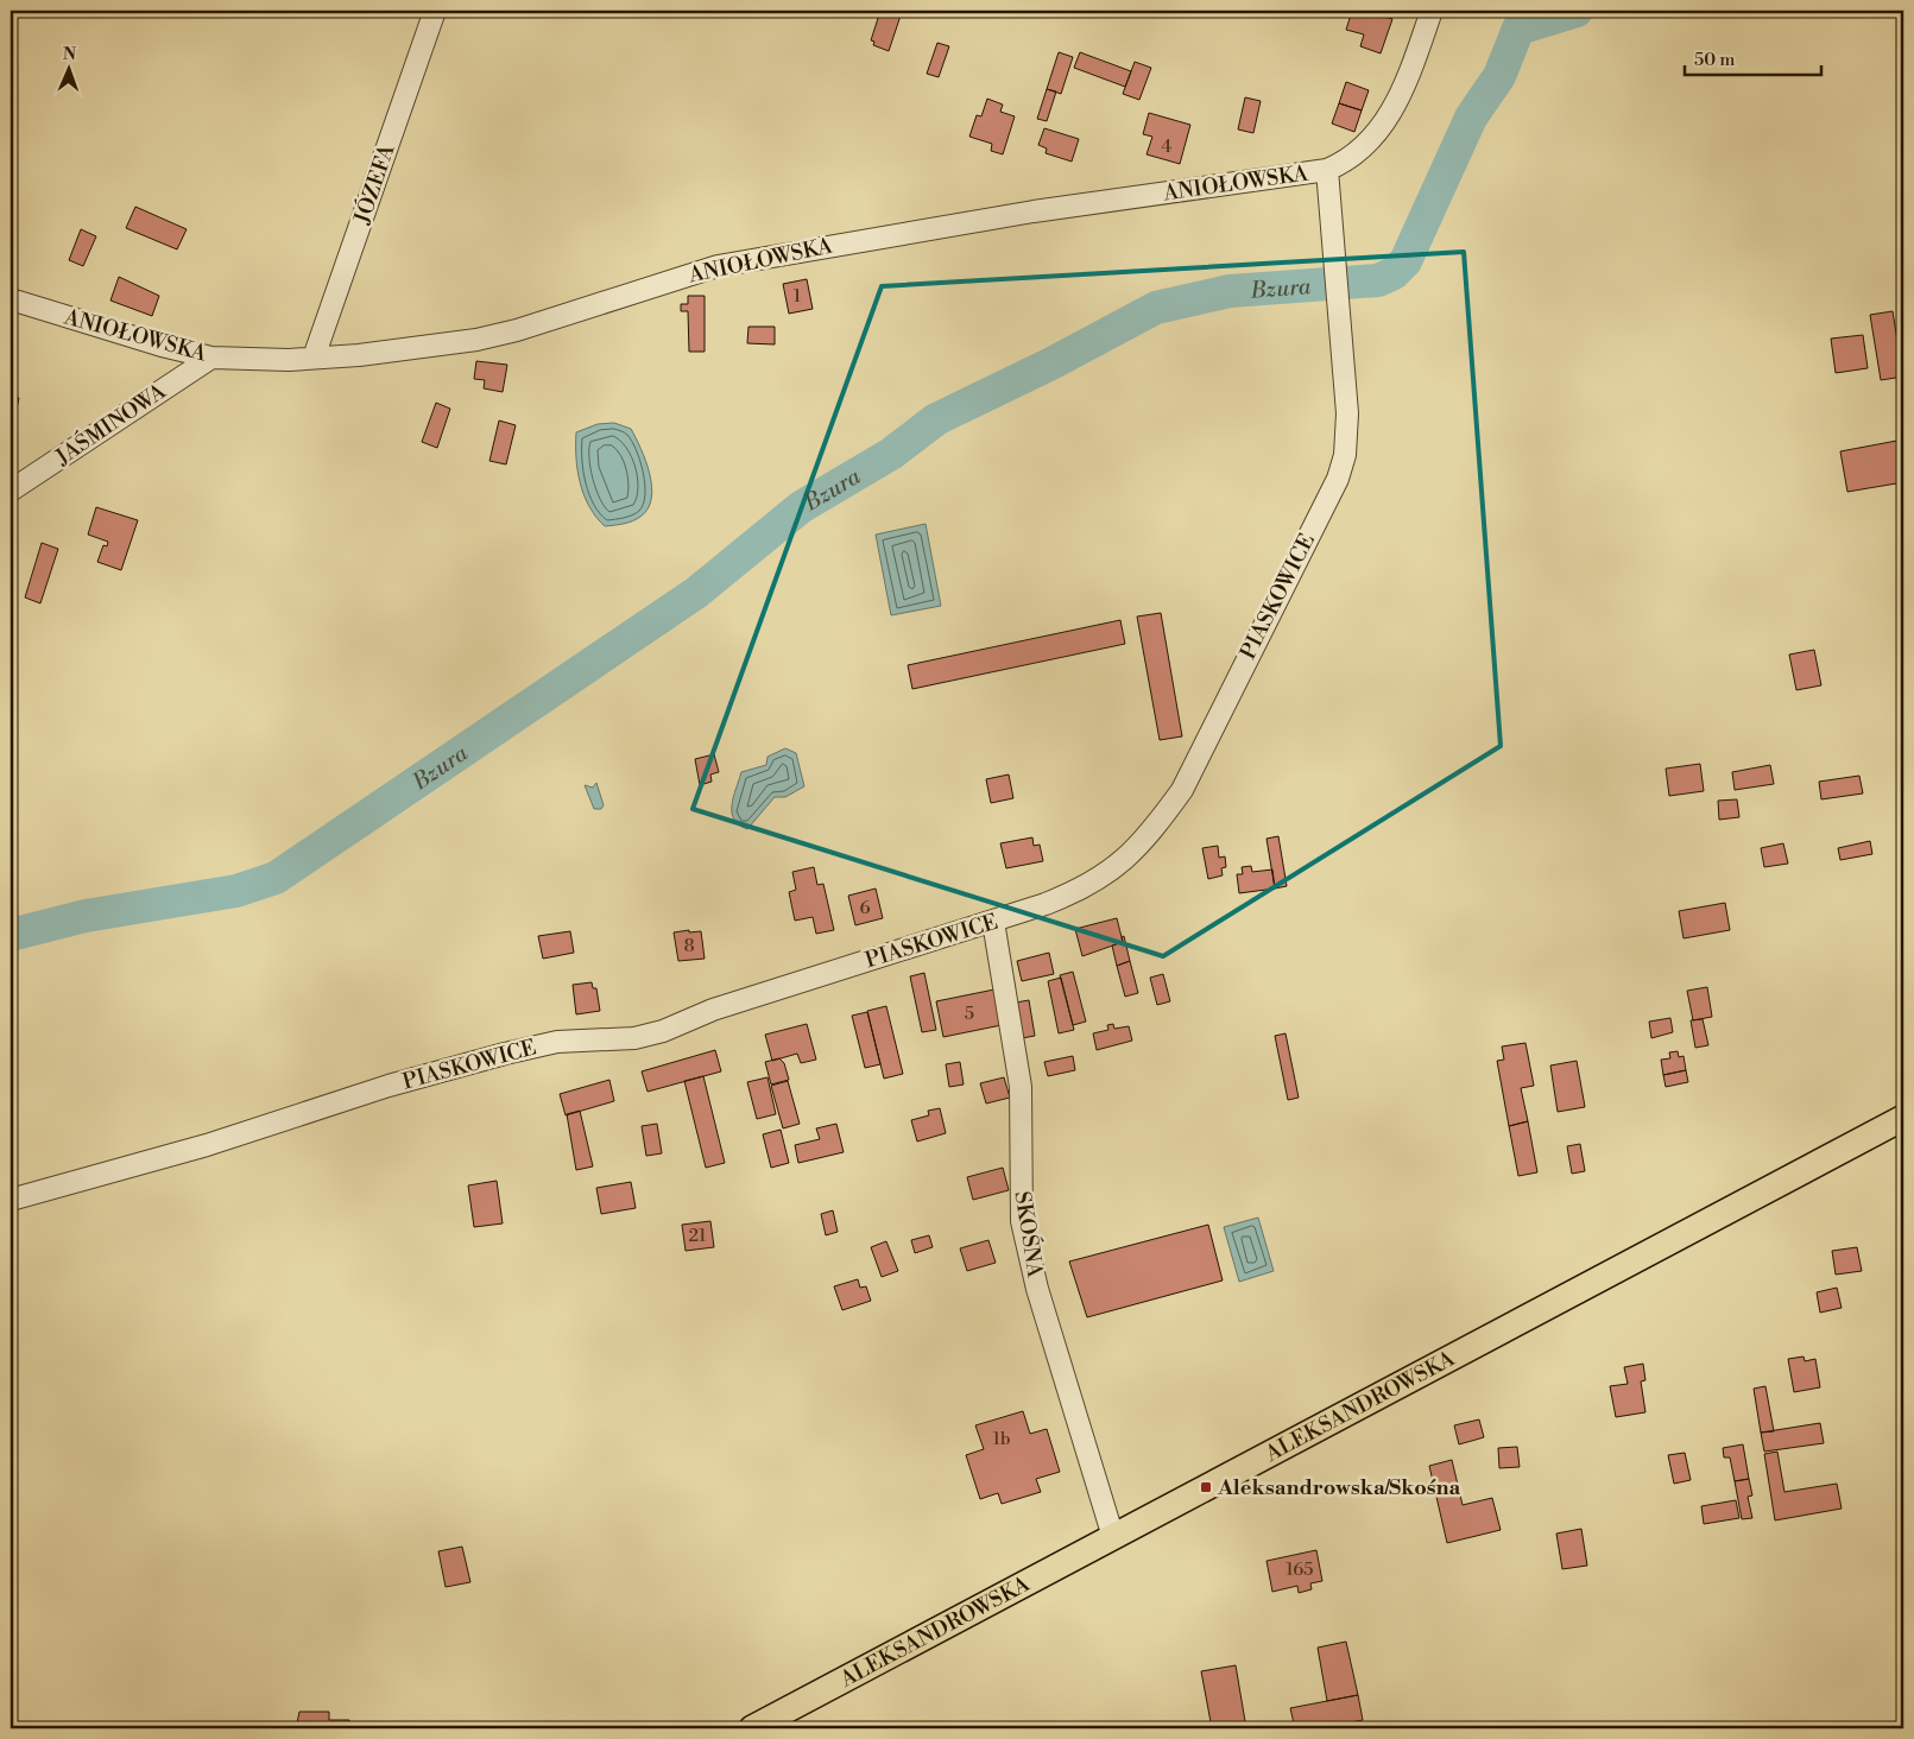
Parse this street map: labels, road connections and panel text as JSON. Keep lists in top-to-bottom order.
{
  "streets": {
    "main road": ["ALEKSANDROWSKA"],
    "street": [
      "ANIOŁOWSKA",
      "JÓZEFA",
      "JAŚMINOWA",
      "PIASKOWICE",
      "SKOŚNA"
    ]
  },
  "crossings": [
    ["ANIOŁOWSKA", "JÓZEFA"],
    ["ANIOŁOWSKA", "JAŚMINOWA"],
    ["ANIOŁOWSKA", "PIASKOWICE"],
    ["PIASKOWICE", "SKOŚNA"],
    ["SKOŚNA", "ALEKSANDROWSKA"]
  ],
  "water": ["Bzura"],
  "places": {
    "transit": ["Aleksandrowska/Skośna"]
  },
  "house_numbers": [
    "4",
    "1",
    "6",
    "8",
    "5",
    "21",
    "1b",
    "165"
  ],
  "scale_bar": "50 m",
  "north": "top"
}
